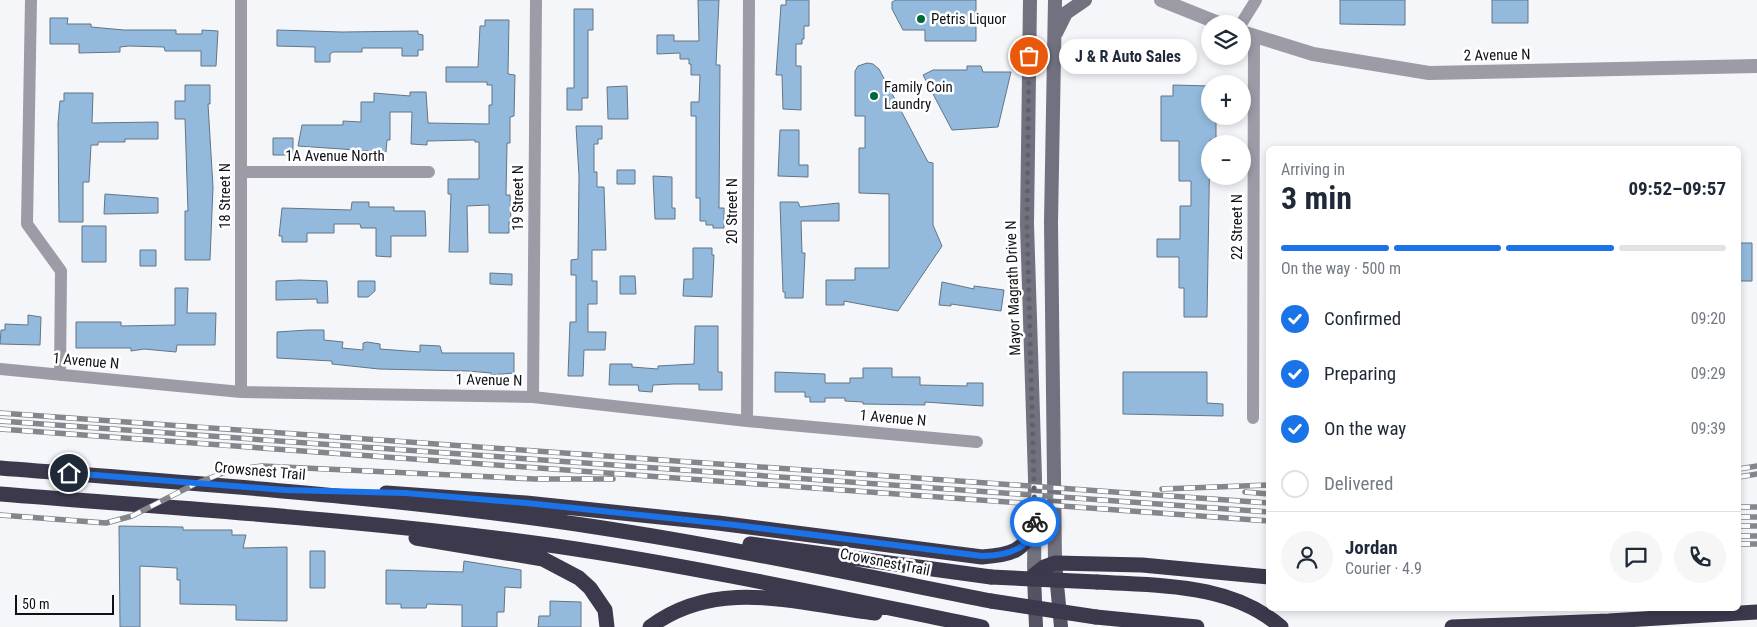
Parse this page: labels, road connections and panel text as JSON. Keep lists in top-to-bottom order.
{
  "streets": {
    "highway": ["Crowsnest Trail"],
    "main road": ["Mayor Magrath Drive N"],
    "street": [
      "2 Avenue N",
      "1A Avenue North",
      "18 Street N",
      "19 Street N",
      "20 Street N",
      "22 Street N",
      "1 Avenue N"
    ]
  },
  "crossings": [
    ["1A Avenue North", "18 Street N"],
    ["18 Street N", "1 Avenue N"],
    ["19 Street N", "1 Avenue N"],
    ["20 Street N", "1 Avenue N"]
  ],
  "places": ["Petris Liquor", "J & R Auto Sales", "Family Coin Laundry"],
  "scale_bar": "50 m",
  "page": {
    "map_buttons": ["+", "−"],
    "bubble": "J & R Auto Sales",
    "heading": ["3 min", "Arriving in", "09:52–09:57"],
    "panel": ["Jordan", "Courier · 4.9"],
    "bar": "On the way · 500 m",
    "list": [
      ["Confirmed", "09:20"],
      ["Preparing", "09:29"],
      ["On the way", "09:39"],
      "Delivered"
    ],
    "scale": "50 m"
  }
}
